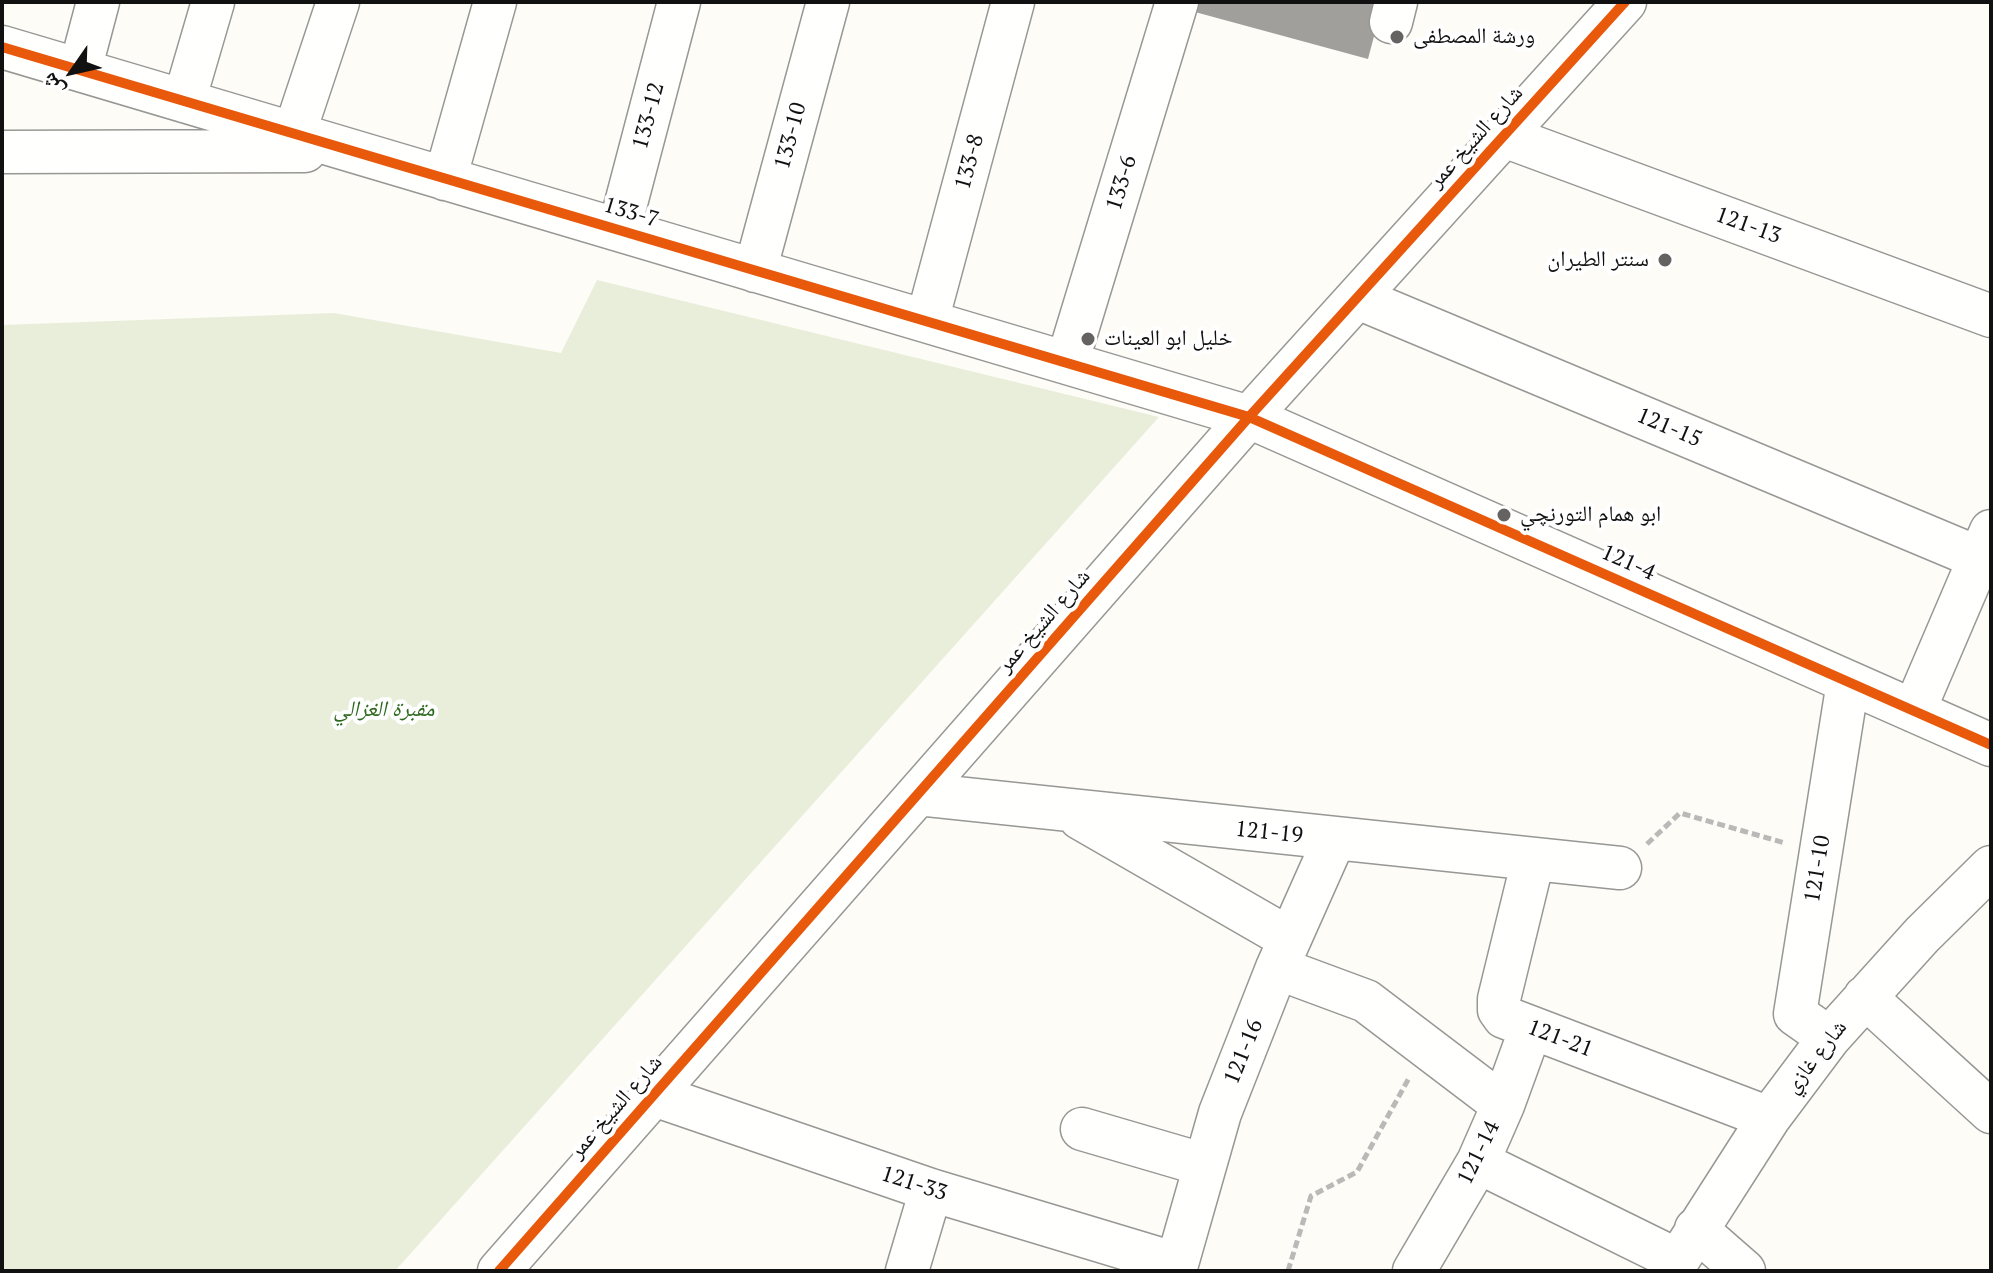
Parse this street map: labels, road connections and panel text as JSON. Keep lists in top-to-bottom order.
{
  "streets": {
    "street": [
      "133-12",
      "133-10",
      "شارع الشيخ عمر",
      "133-8",
      "133-6",
      "133-7",
      "121-13",
      "121-15",
      "121-4",
      "121-19",
      "121-10",
      "121-21",
      "121-16",
      "شارع غازي",
      "121-14",
      "121-33"
    ]
  },
  "crossings": [
    ["133-12", "133-7"],
    ["133-10", "133-7"],
    ["شارع الشيخ عمر", "133-7"],
    ["شارع الشيخ عمر", "121-13"],
    ["شارع الشيخ عمر", "121-15"],
    ["شارع الشيخ عمر", "121-4"],
    ["شارع الشيخ عمر", "121-19"],
    ["شارع الشيخ عمر", "121-33"],
    ["133-8", "133-7"],
    ["133-6", "133-7"],
    ["133-7", "121-4"],
    ["121-4", "121-10"],
    ["121-19", "121-21"],
    ["121-19", "121-16"],
    ["121-10", "شارع غازي"],
    ["121-21", "شارع غازي"],
    ["121-21", "121-14"],
    ["121-16", "121-33"]
  ],
  "parks": ["مقبرة الغزالي"],
  "places": [
    "ورشة المصطفى",
    "سنتر الطيران",
    "خليل ابو العينات",
    "ابو همام التورنچي"
  ],
  "north": "bottom left"
}
